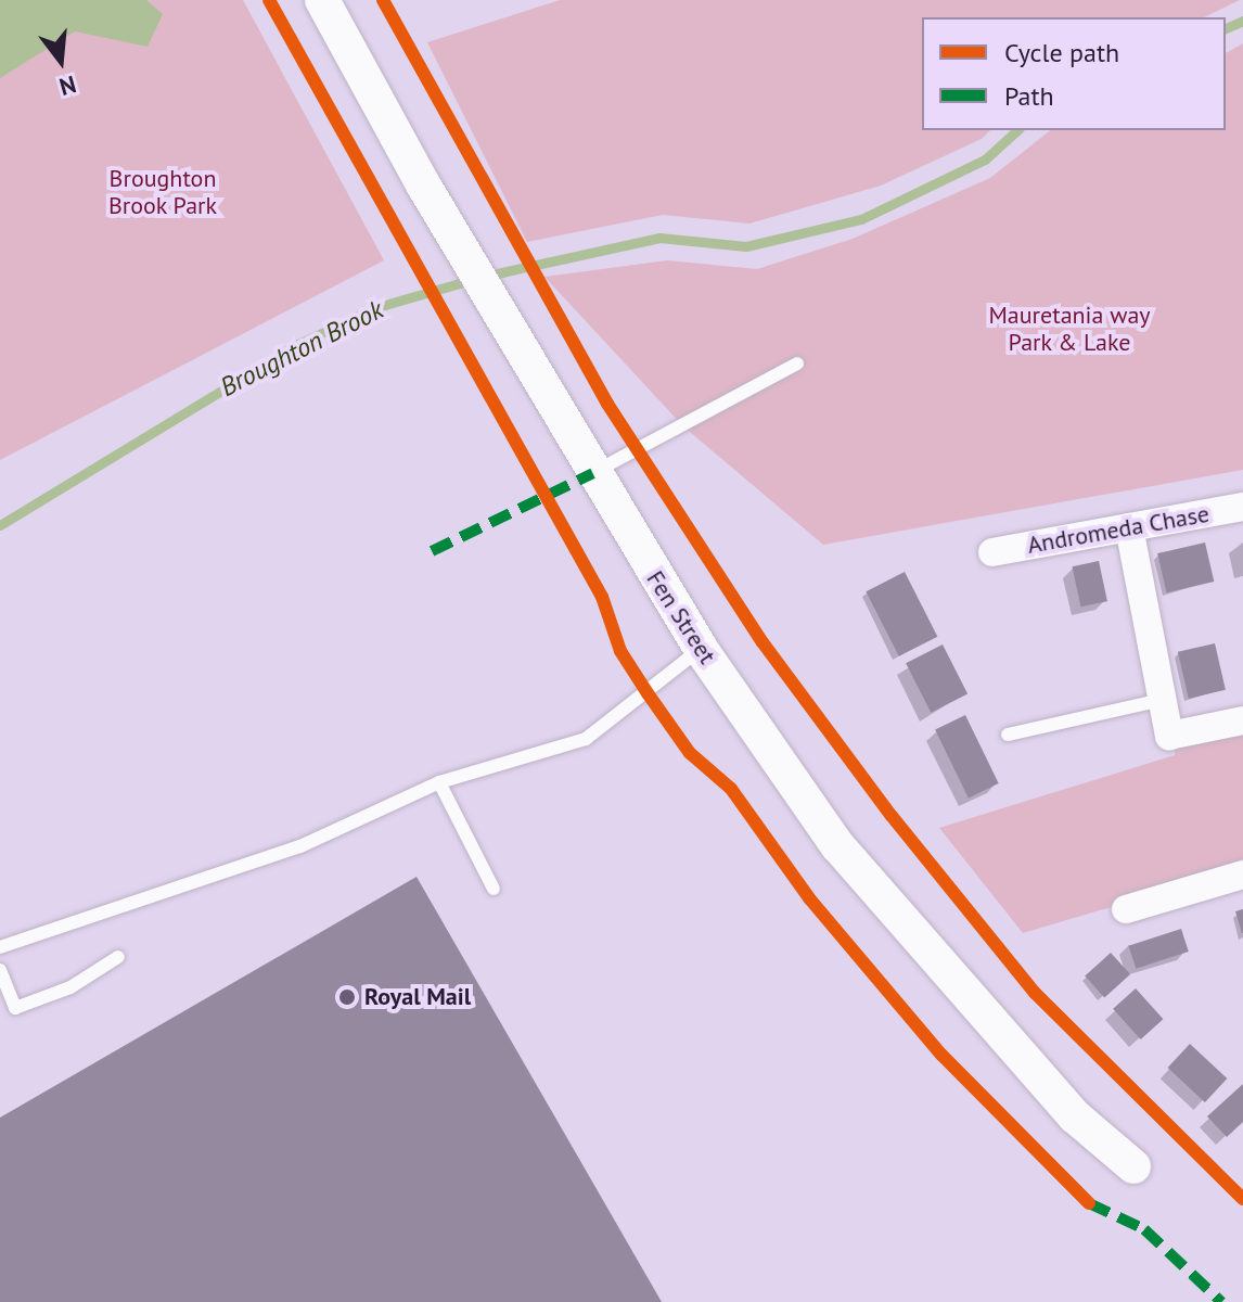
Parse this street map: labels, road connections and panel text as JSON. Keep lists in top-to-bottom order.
{
  "streets": {
    "street": ["Andromeda Chase", "Fen Street"]
  },
  "water": ["Broughton Brook"],
  "parks": ["Broughton Brook Park", "Mauretania way Park & Lake"],
  "places": ["Royal Mail"],
  "legend": ["Cycle path", "Path"],
  "north": "bottom"
}
